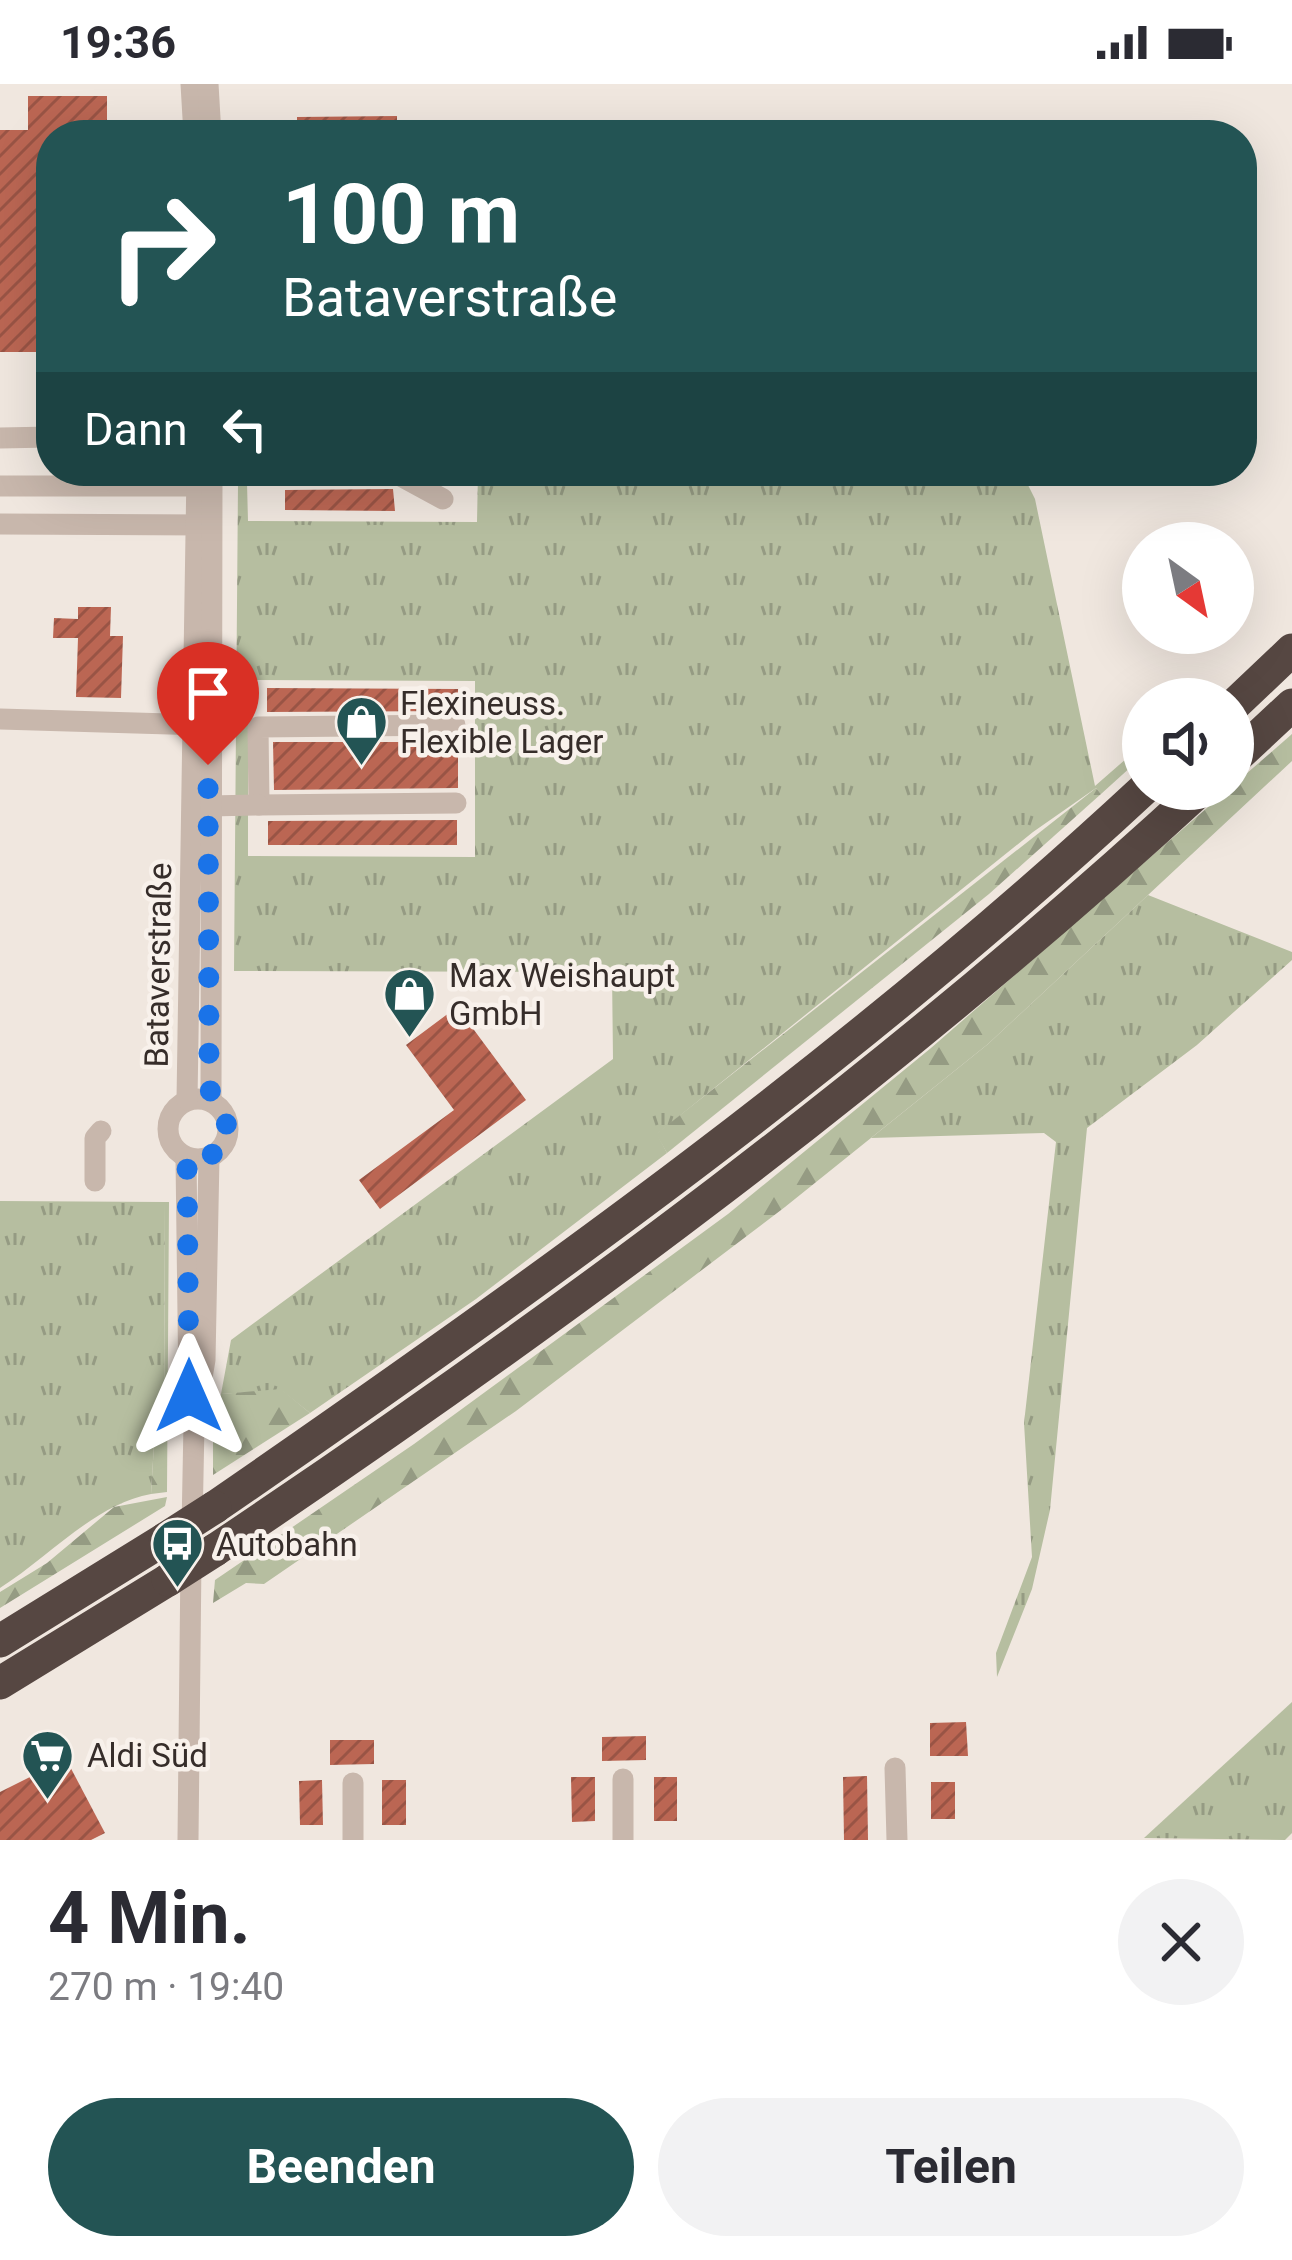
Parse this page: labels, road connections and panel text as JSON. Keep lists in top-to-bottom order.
{
  "streets": {
    "street": ["Bataverstraße"]
  },
  "places": {
    "shop": ["Flexineuss. Flexible Lager", "Max Weishaupt GmbH"],
    "bus stop": ["Autobahn"],
    "supermarket": ["Aldi Süd"]
  },
  "north": "bottom right",
  "page": {
    "status": "19:36",
    "turn": ["100 m", "Bataverstraße"],
    "then": "Dann",
    "heading": ["4 Min.", "270 m · 19:40"],
    "buttons": ["Beenden", "Teilen"]
  }
}
